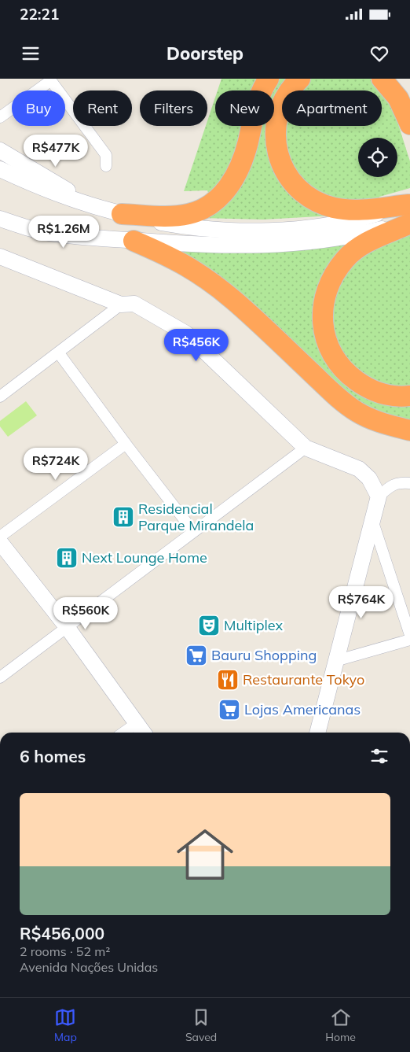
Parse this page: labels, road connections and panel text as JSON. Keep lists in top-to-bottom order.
{
  "places": {
    "building": ["Residencial Parque Mirandela", "Next Lounge Home"],
    "theatre": ["Multiplex"],
    "supermarket": ["Bauru Shopping", "Lojas Americanas"],
    "restaurant": ["Restaurante Tokyo"]
  },
  "page": {
    "status": "22:21",
    "header": "Doorstep",
    "chip": [
      "Buy",
      "Rent",
      "Filters",
      "New",
      "Apartment"
    ],
    "price": [
      "R$477K",
      "R$1.26M",
      "R$456K",
      "R$724K",
      "R$764K",
      "R$560K"
    ],
    "heading": "6 homes",
    "list": [
      {
        "name": "R$456,000",
        "note": "2 rooms · 52 m² · Avenida Nações Unidas"
      }
    ],
    "tabs": ["Map", "Saved", "Home"]
  }
}
